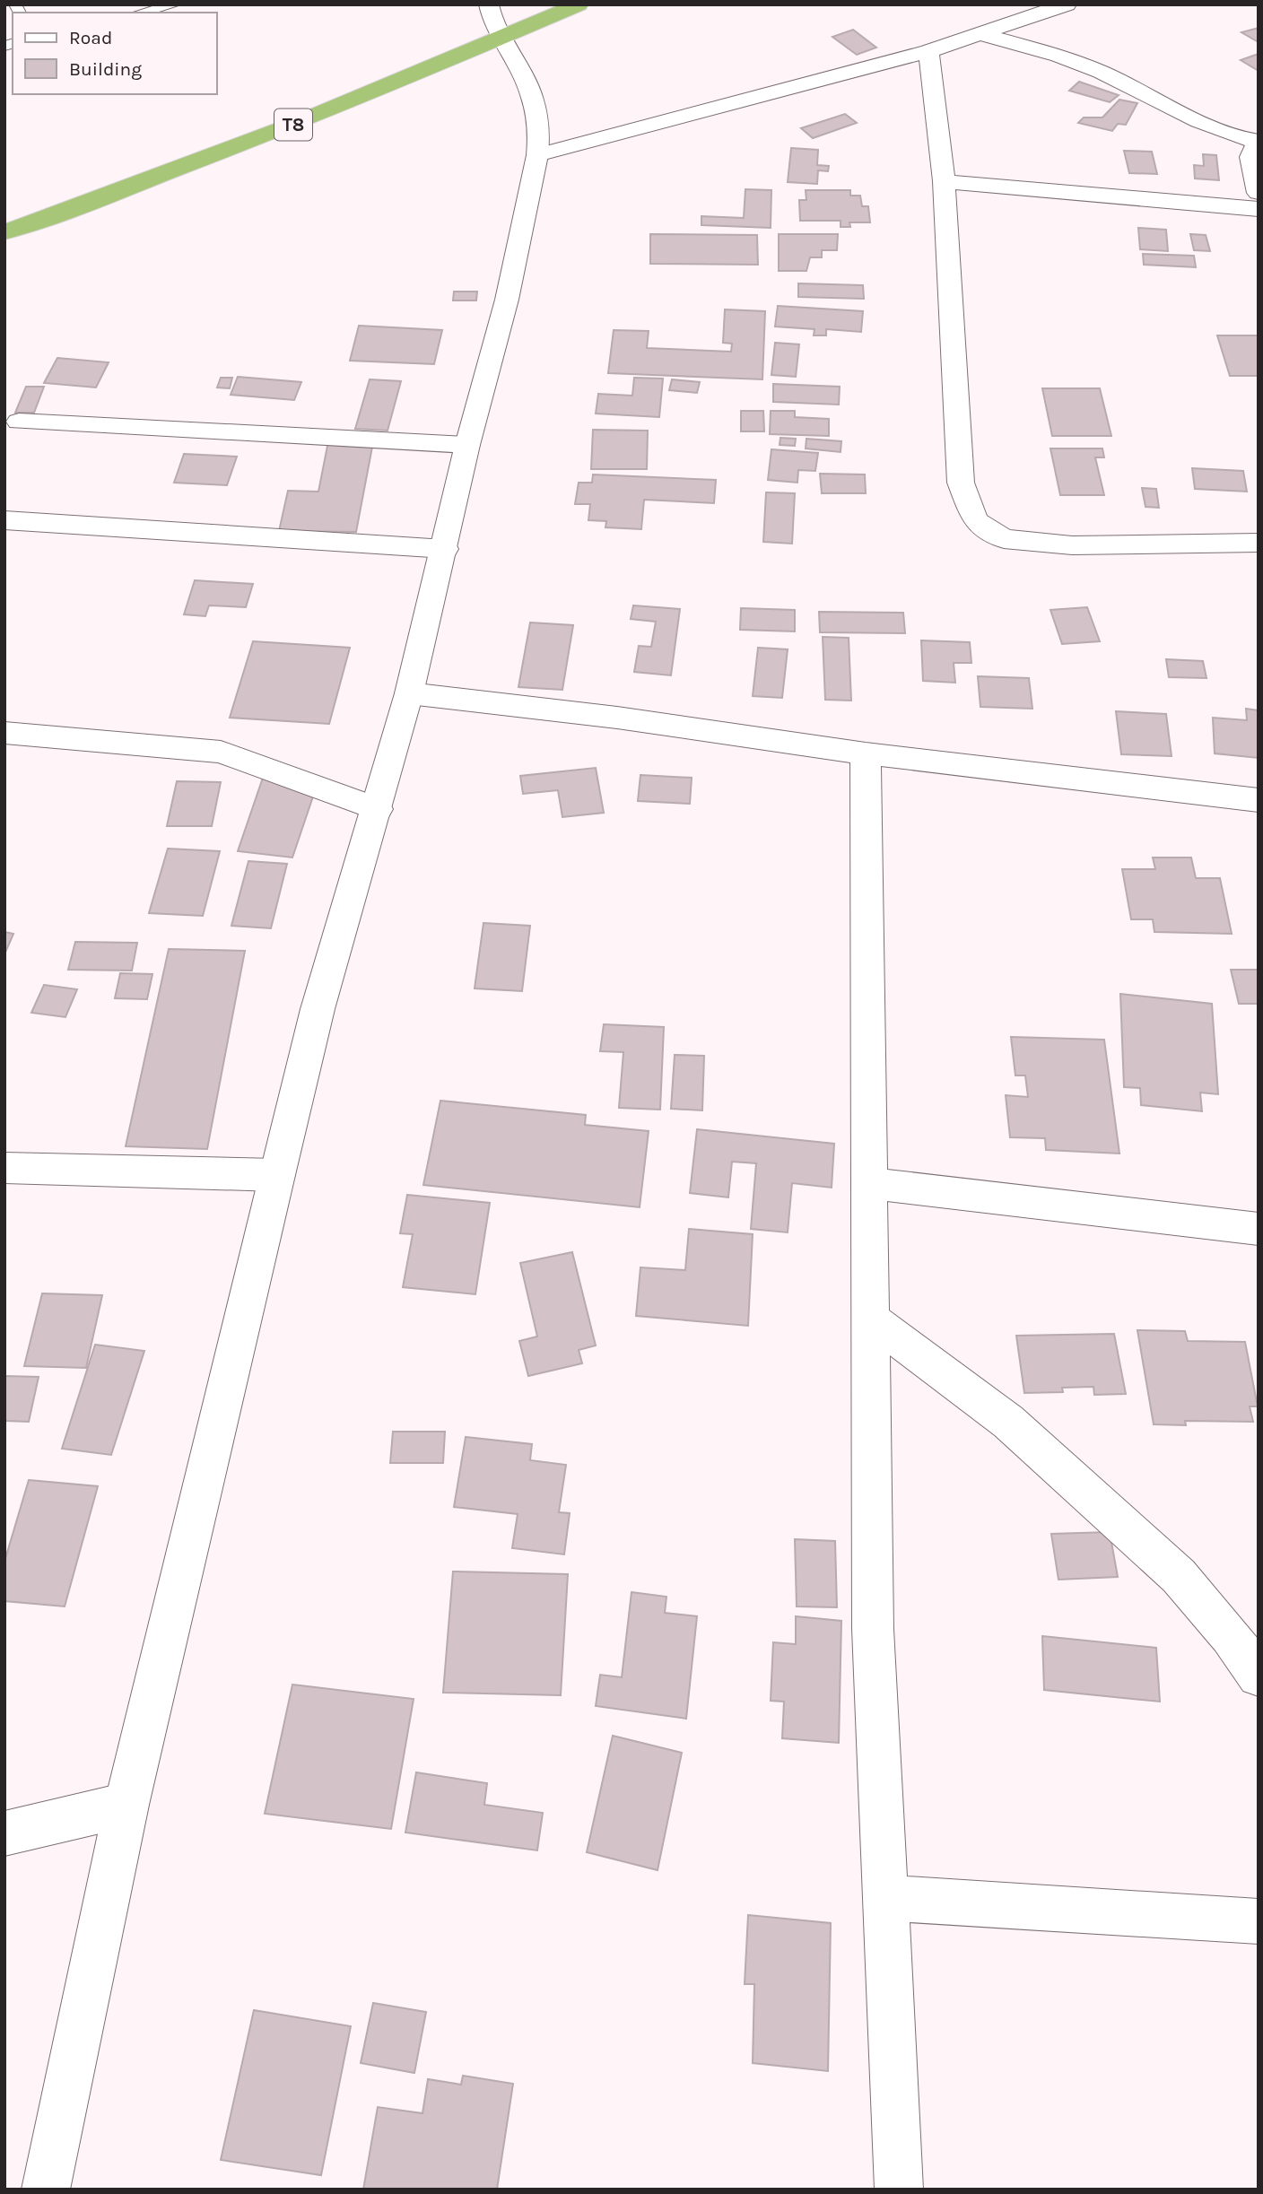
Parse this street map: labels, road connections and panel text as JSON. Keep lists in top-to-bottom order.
{
  "streets": {
    "highway": ["T8"]
  },
  "legend": ["Road", "Building"]
}
